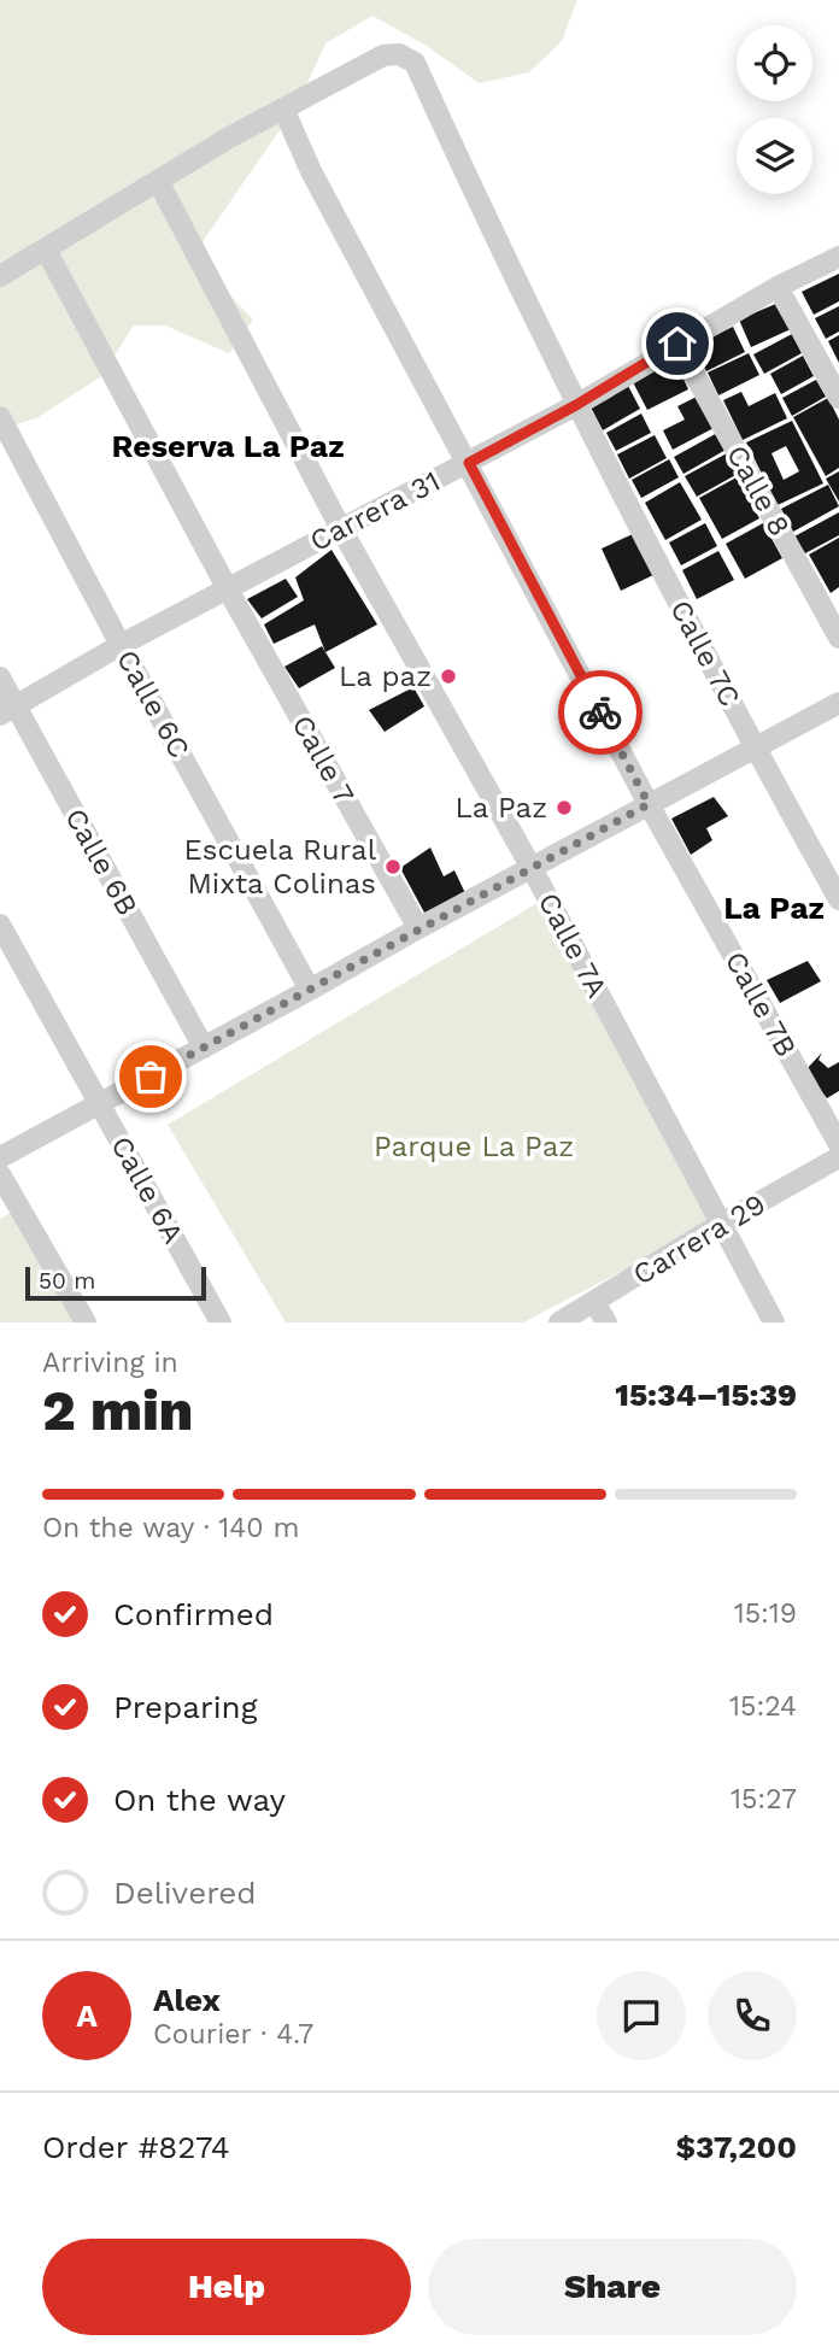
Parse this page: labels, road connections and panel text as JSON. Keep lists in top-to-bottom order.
{
  "streets": {
    "street": [
      "Calle 8",
      "Carrera 31",
      "Calle 7C",
      "Calle 6C",
      "Calle 7",
      "Calle 6B",
      "Calle 7A",
      "Calle 7B",
      "Calle 6A",
      "Carrera 29"
    ]
  },
  "crossings": [
    ["Calle 8", "Carrera 31"],
    ["Carrera 31", "Calle 7C"],
    ["Carrera 31", "Calle 6C"],
    ["Carrera 31", "Calle 7"],
    ["Carrera 31", "Calle 6B"],
    ["Carrera 31", "Calle 7A"],
    ["Carrera 31", "Calle 7B"],
    ["Calle 7C", "Calle 7B"],
    ["Calle 7A", "Carrera 29"]
  ],
  "districts": ["Reserva La Paz", "La Paz"],
  "parks": ["Parque La Paz"],
  "places": ["La paz", "La Paz", "Escuela Rural Mixta Colinas"],
  "scale_bar": "50 m",
  "page": {
    "scale": "50 m",
    "heading": ["2 min", "Arriving in", "15:34–15:39"],
    "panel": [
      "Alex",
      "Courier · 4.7",
      "Order #8274",
      "$37,200"
    ],
    "bar": "On the way · 140 m",
    "list": [
      ["Confirmed", "15:19"],
      ["Preparing", "15:24"],
      ["On the way", "15:27"],
      "Delivered"
    ],
    "round": "A",
    "buttons": ["Help", "Share"]
  }
}
